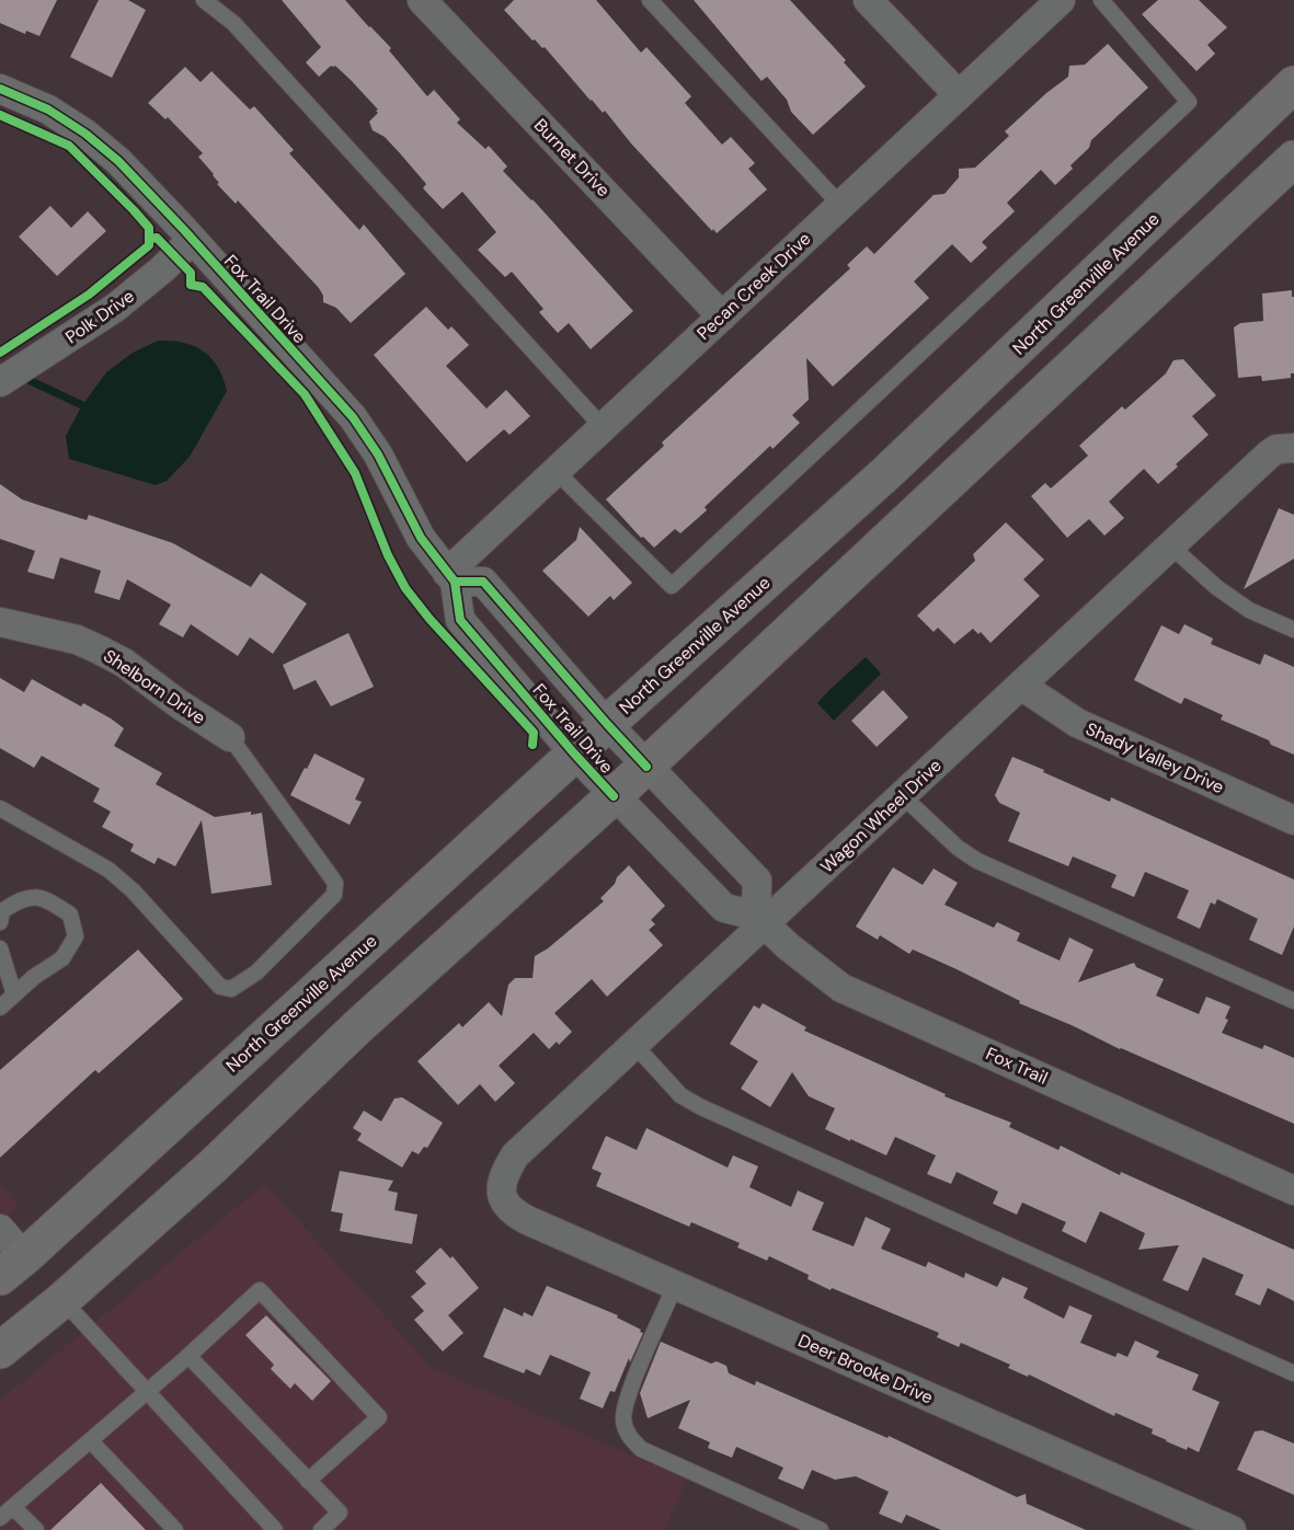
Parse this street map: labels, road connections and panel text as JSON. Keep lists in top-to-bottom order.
{
  "streets": {
    "main road": ["North Greenville Avenue"],
    "street": [
      "Burnet Drive",
      "Pecan Creek Drive",
      "Fox Trail Drive",
      "Polk Drive",
      "Shelborn Drive",
      "Shady Valley Drive",
      "Wagon Wheel Drive",
      "Fox Trail",
      "Deer Brooke Drive"
    ]
  },
  "crossings": [
    ["Burnet Drive", "Pecan Creek Drive"],
    ["North Greenville Avenue", "Fox Trail Drive"],
    ["Pecan Creek Drive", "Fox Trail Drive"],
    ["Fox Trail Drive", "Polk Drive"],
    ["Fox Trail Drive", "Fox Trail"],
    ["Shady Valley Drive", "Wagon Wheel Drive"],
    ["Wagon Wheel Drive", "Fox Trail"],
    ["Wagon Wheel Drive", "Deer Brooke Drive"]
  ]
}
